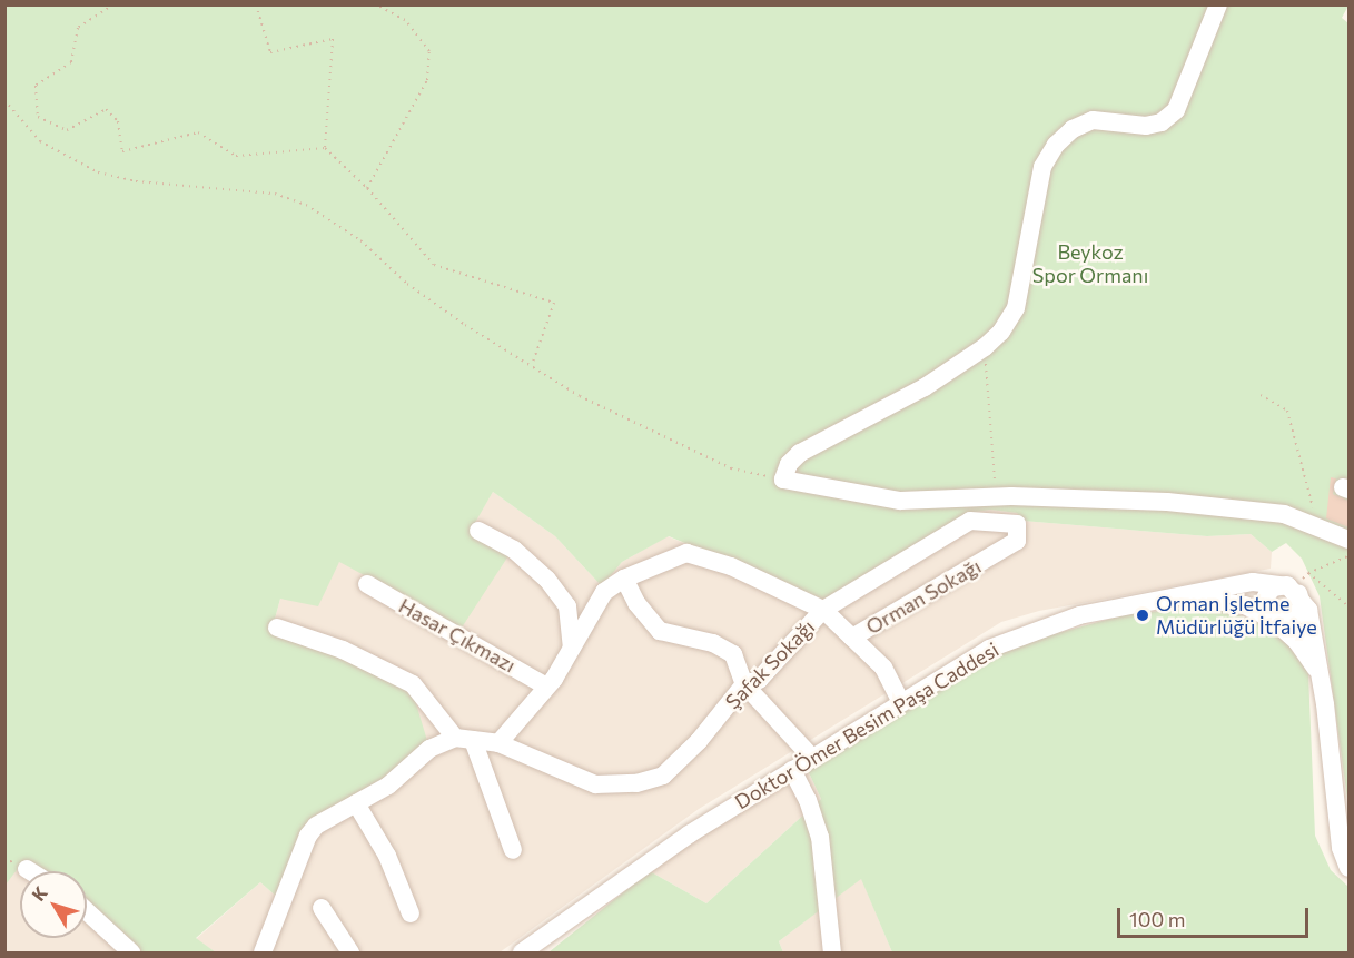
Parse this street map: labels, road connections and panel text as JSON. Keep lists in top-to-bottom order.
{
  "streets": {
    "street": [
      "Orman Sokağı",
      "Hasar Çıkmazı",
      "Şafak Sokağı",
      "Doktor Ömer Besim Paşa Caddesi"
    ]
  },
  "crossings": [
    ["Orman Sokağı", "Şafak Sokağı"],
    ["Orman Sokağı", "Doktor Ömer Besim Paşa Caddesi"]
  ],
  "parks": ["Beykoz Spor Ormanı"],
  "places": ["Orman İşletme Müdürlüğü İtfaiye"],
  "scale_bar": "100 m",
  "north": "top left"
}
